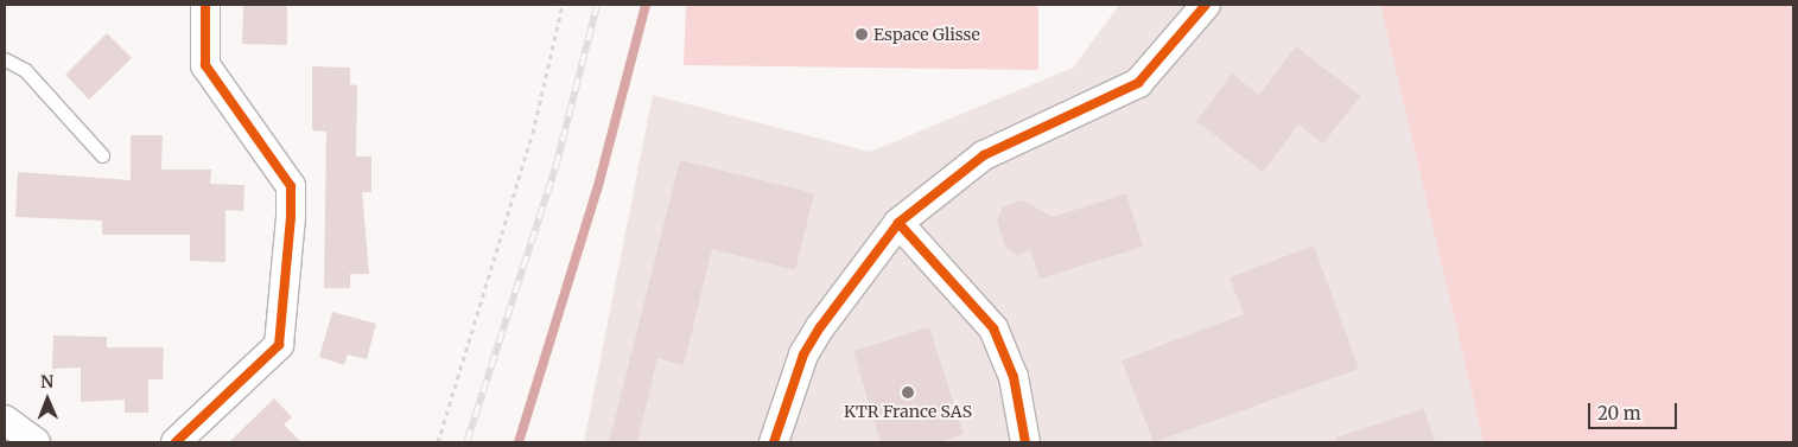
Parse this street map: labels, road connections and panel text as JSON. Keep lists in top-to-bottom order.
{
  "places": ["Espace Glisse", "KTR France SAS"],
  "scale_bar": "20 m",
  "north": "top"
}
